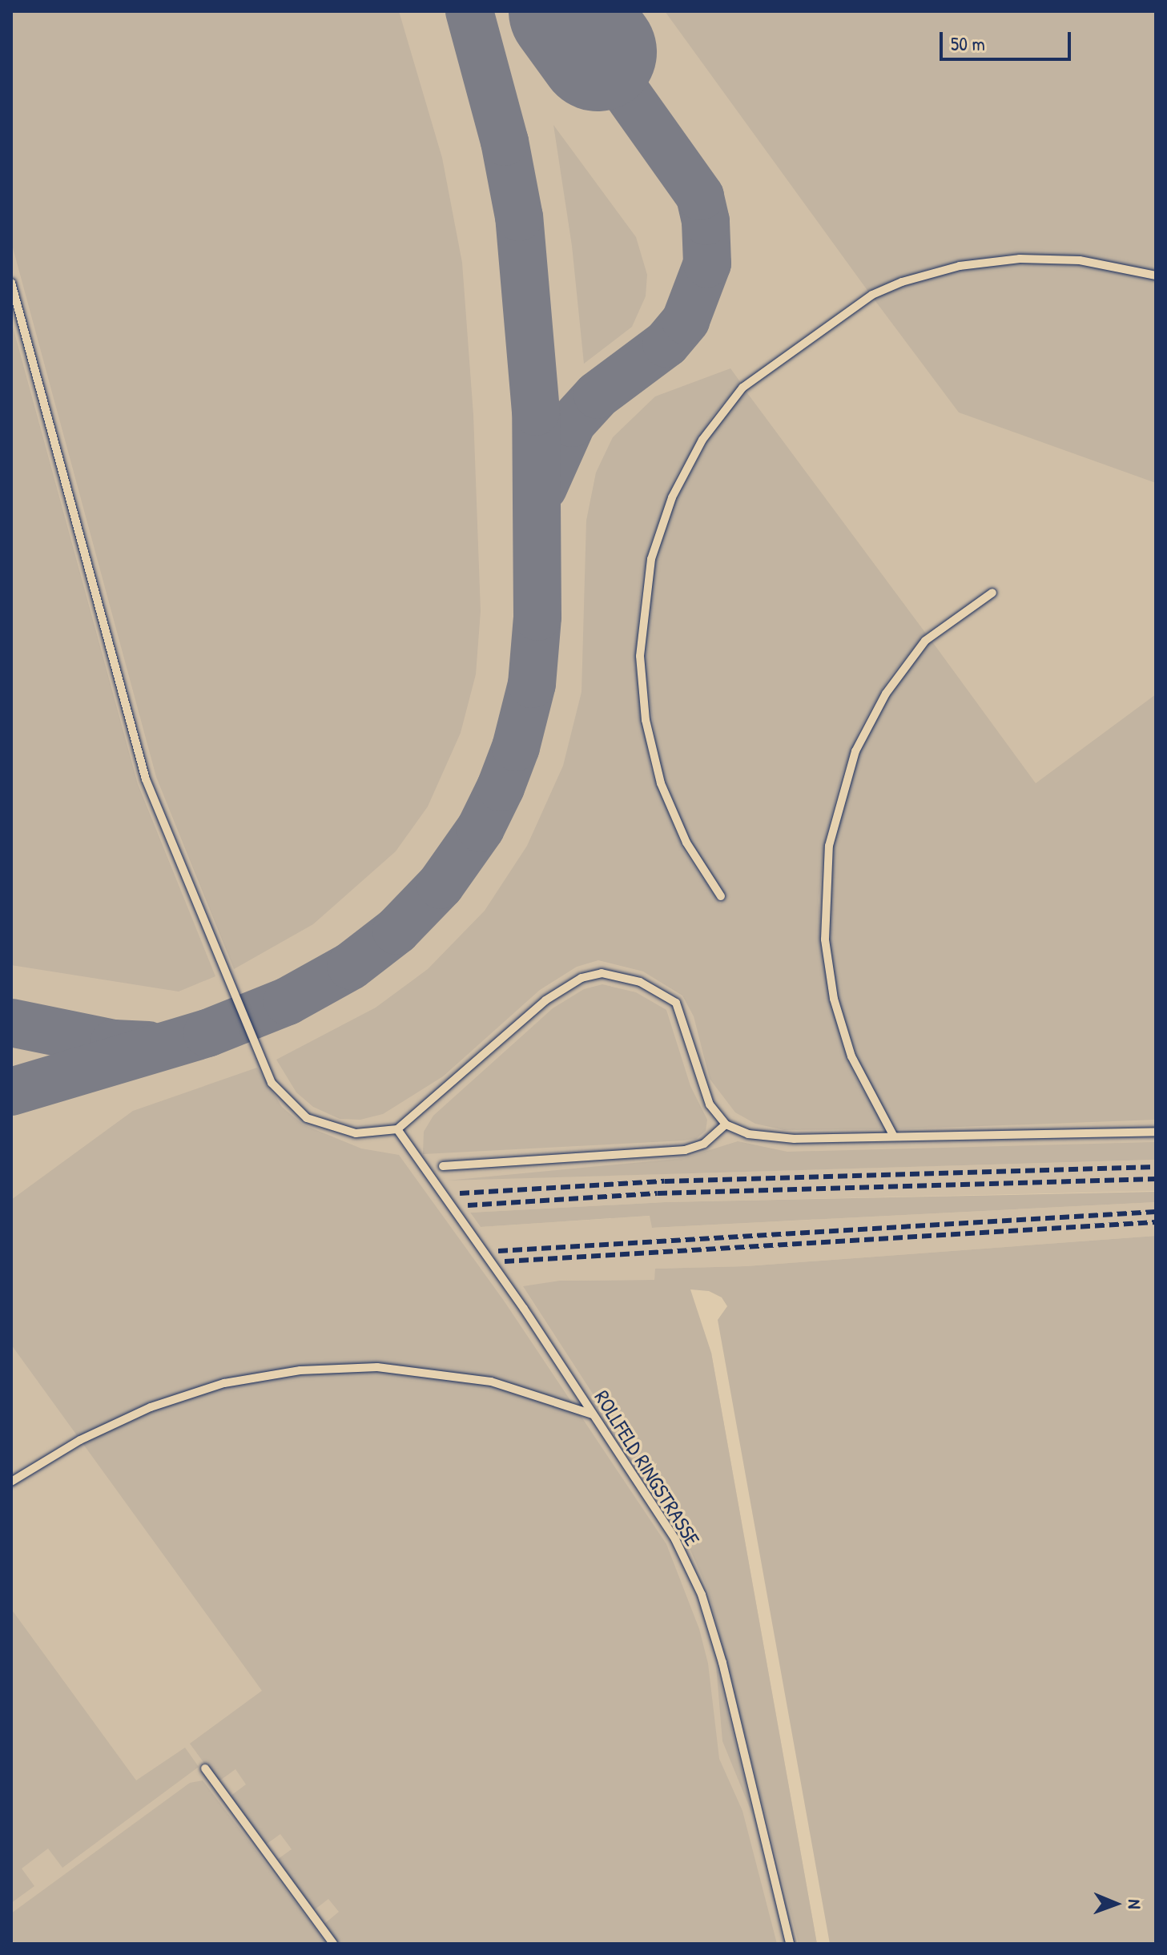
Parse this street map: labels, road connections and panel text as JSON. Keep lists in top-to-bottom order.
{
  "streets": {
    "lane": ["ROLLFELD RINGSTRASSE"]
  },
  "scale_bar": "50 m",
  "north": "right"
}
